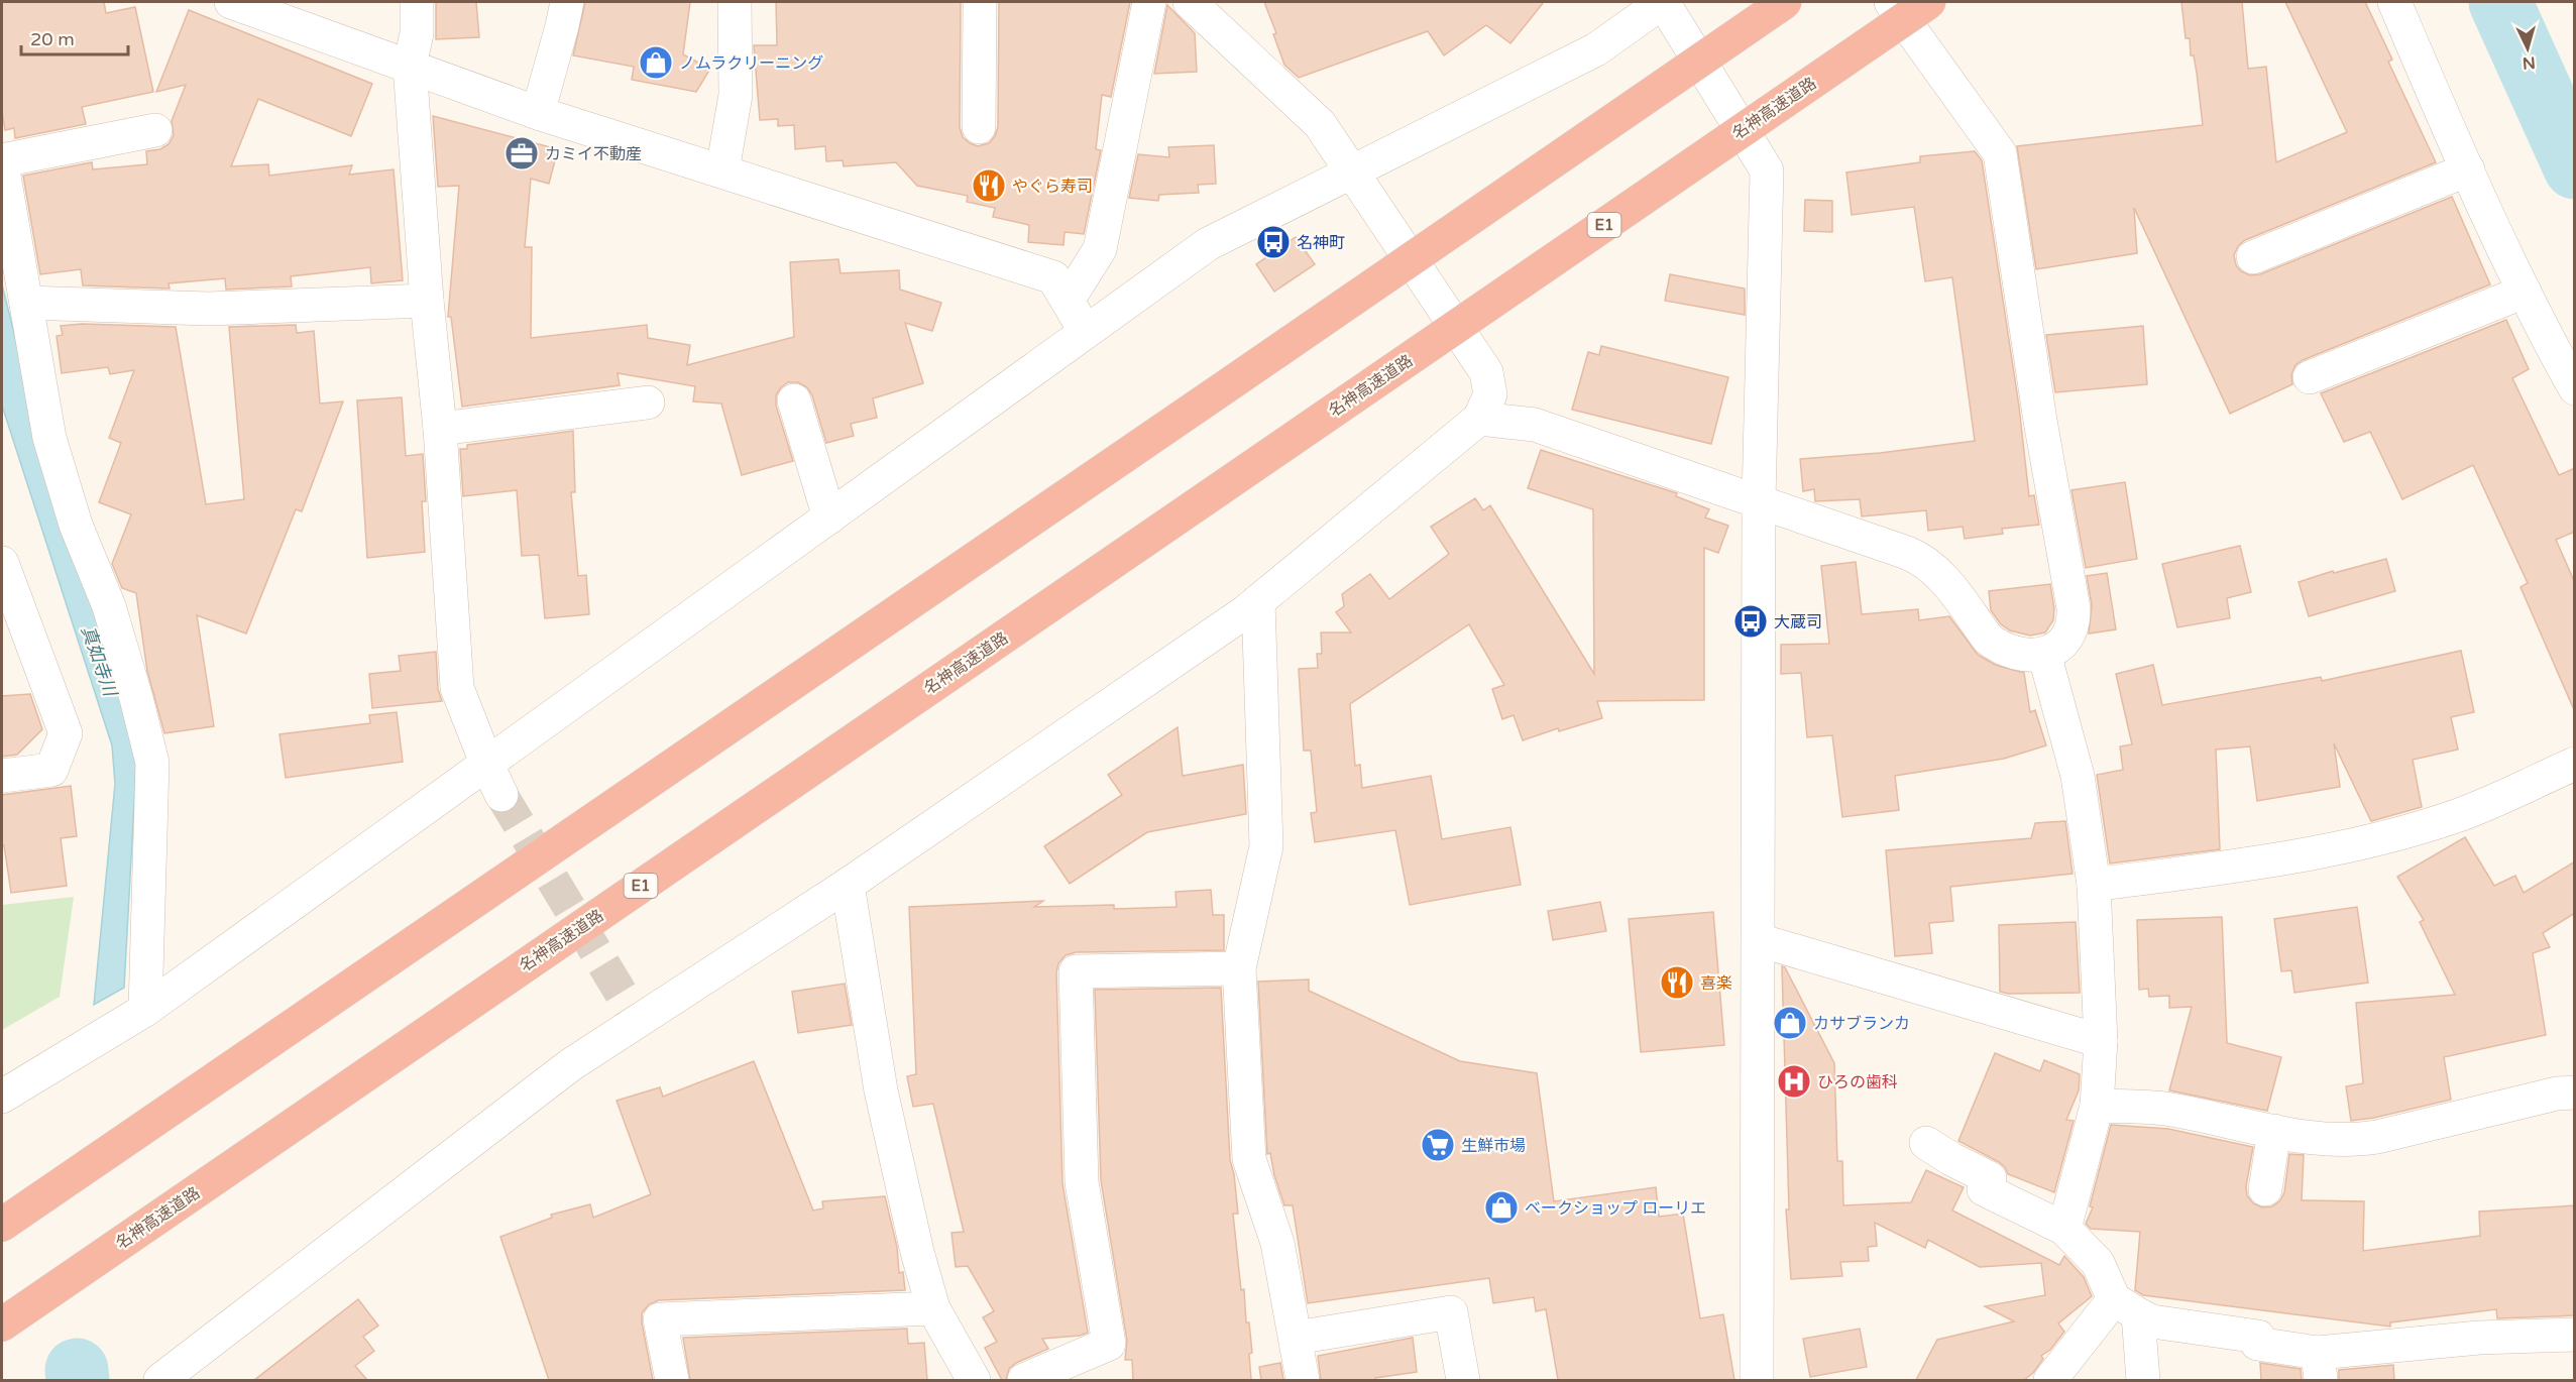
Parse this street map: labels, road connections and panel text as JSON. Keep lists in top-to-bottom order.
{
  "streets": {
    "highway": ["名神高速道路", "E1"]
  },
  "water": ["真如寺川"],
  "places": {
    "shop": ["ノムラクリーニング", "カサブランカ", "ベークショップ ローリエ"],
    "office": ["カミイ不動産"],
    "restaurant": ["やぐら寿司", "喜楽"],
    "bus stop": ["名神町", "大蔵司"],
    "hospital": ["ひろの歯科"],
    "supermarket": ["生鮮市場"]
  },
  "scale_bar": "20 m",
  "north": "bottom"
}
